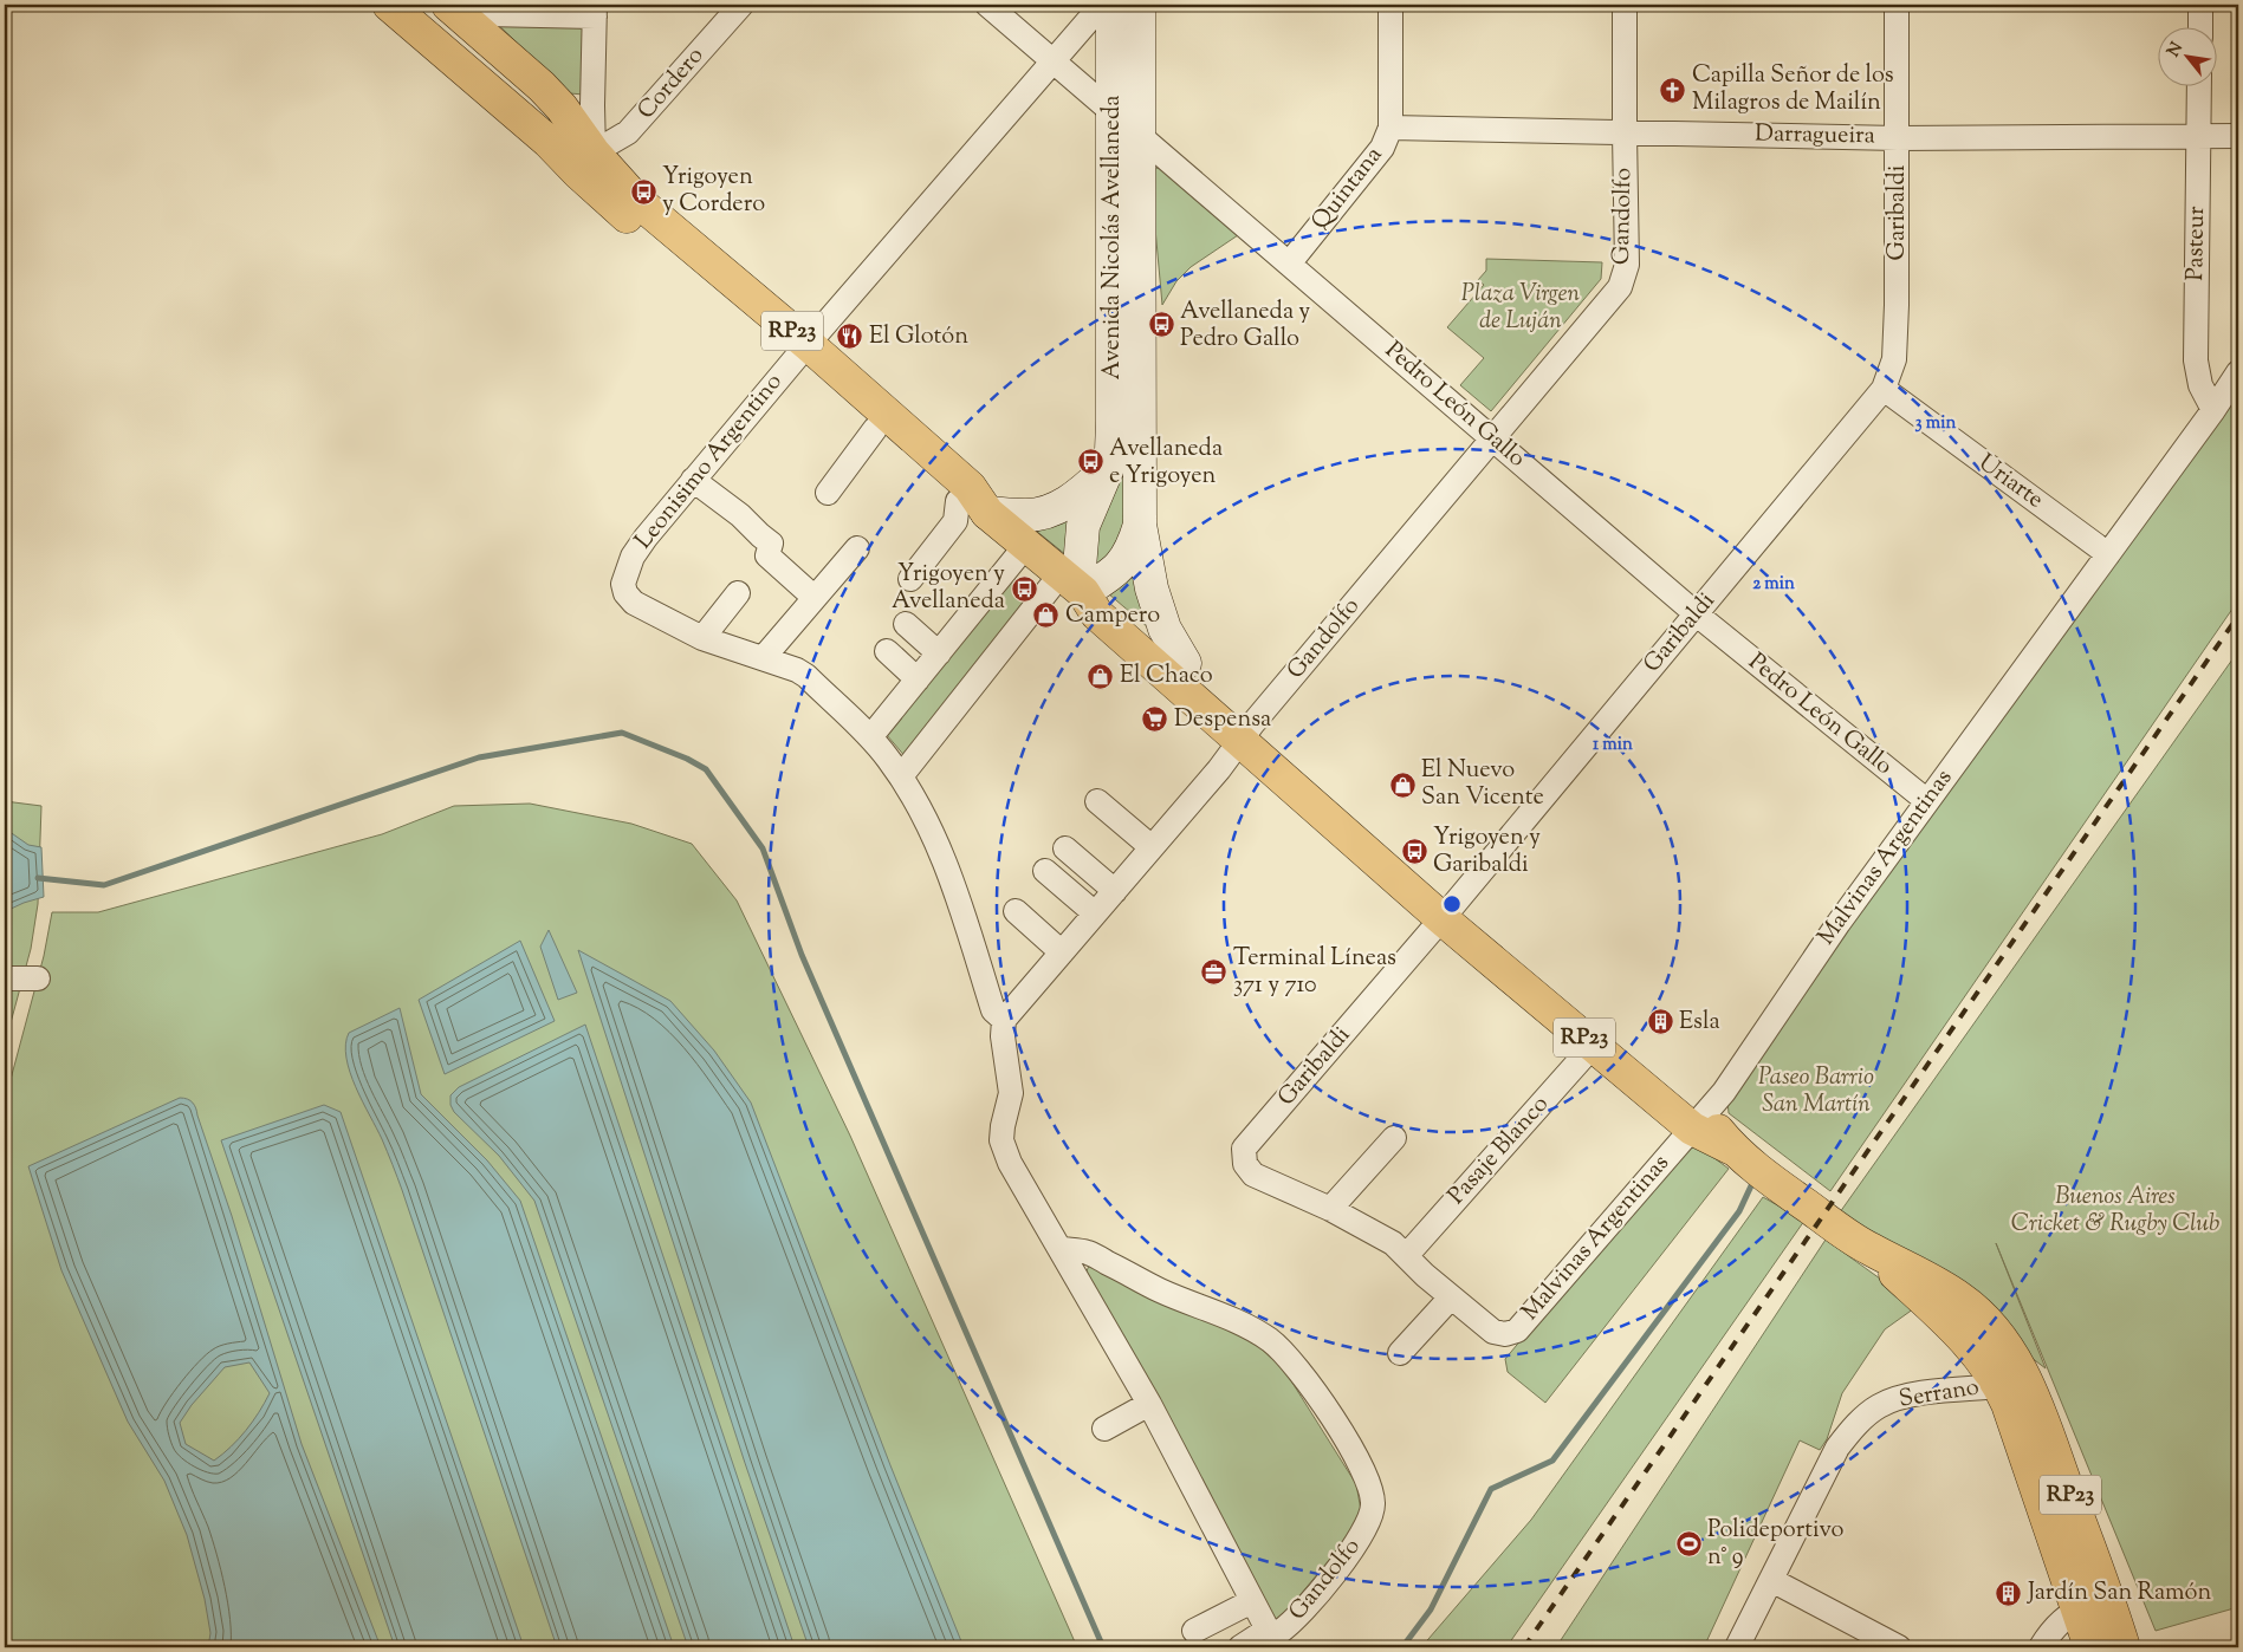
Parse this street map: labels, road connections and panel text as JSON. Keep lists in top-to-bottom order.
{
  "streets": {
    "main road": ["Avenida Nicolás Avellaneda", "RP23"],
    "street": [
      "Cordero",
      "Darragueira",
      "Quintana",
      "Garibaldi",
      "Gandolfo",
      "Pasteur",
      "Pedro León Gallo",
      "Leonisimo Argentino",
      "Uriarte",
      "Malvinas Argentinas",
      "Pasaje Blanco",
      "Serrano"
    ]
  },
  "crossings": [
    ["Cordero", "RP23"],
    ["Darragueira", "Quintana"],
    ["Darragueira", "Garibaldi"],
    ["Darragueira", "Gandolfo"],
    ["Darragueira", "Pasteur"],
    ["Quintana", "Pedro León Gallo"],
    ["Garibaldi", "RP23"],
    ["Garibaldi", "Pedro León Gallo"],
    ["Garibaldi", "Uriarte"],
    ["Gandolfo", "RP23"],
    ["Gandolfo", "Pedro León Gallo"],
    ["Gandolfo", "Leonisimo Argentino"],
    ["Avenida Nicolás Avellaneda", "RP23"],
    ["Avenida Nicolás Avellaneda", "Pedro León Gallo"],
    ["Pasteur", "Malvinas Argentinas"],
    ["RP23", "Leonisimo Argentino"],
    ["RP23", "Malvinas Argentinas"],
    ["RP23", "Pasaje Blanco"],
    ["RP23", "Serrano"],
    ["Pedro León Gallo", "Leonisimo Argentino"],
    ["Pedro León Gallo", "Malvinas Argentinas"],
    ["Uriarte", "Malvinas Argentinas"]
  ],
  "parks": ["Plaza Virgen de Luján", "Paseo Barrio San Martín", "Buenos Aires Cricket & Rugby Club"],
  "places": {
    "church": ["Capilla Señor de los Milagros de Mailín"],
    "bus stop": [
      "Yrigoyen y Cordero",
      "Avellaneda y Pedro Gallo",
      "Avellaneda e Yrigoyen",
      "Yrigoyen y Avellaneda",
      "Yrigoyen y Garibaldi"
    ],
    "restaurant": ["El Glotón"],
    "shop": ["Campero", "El Chaco", "El Nuevo San Vicente"],
    "supermarket": ["Despensa"],
    "office": ["Terminal Líneas 371 y 710"],
    "building": ["Esla", "Jardín San Ramón"],
    "sports": ["Polideportivo n° 9"]
  },
  "north": "top left",
  "rings": ["3 min", "2 min", "1 min"]
}
